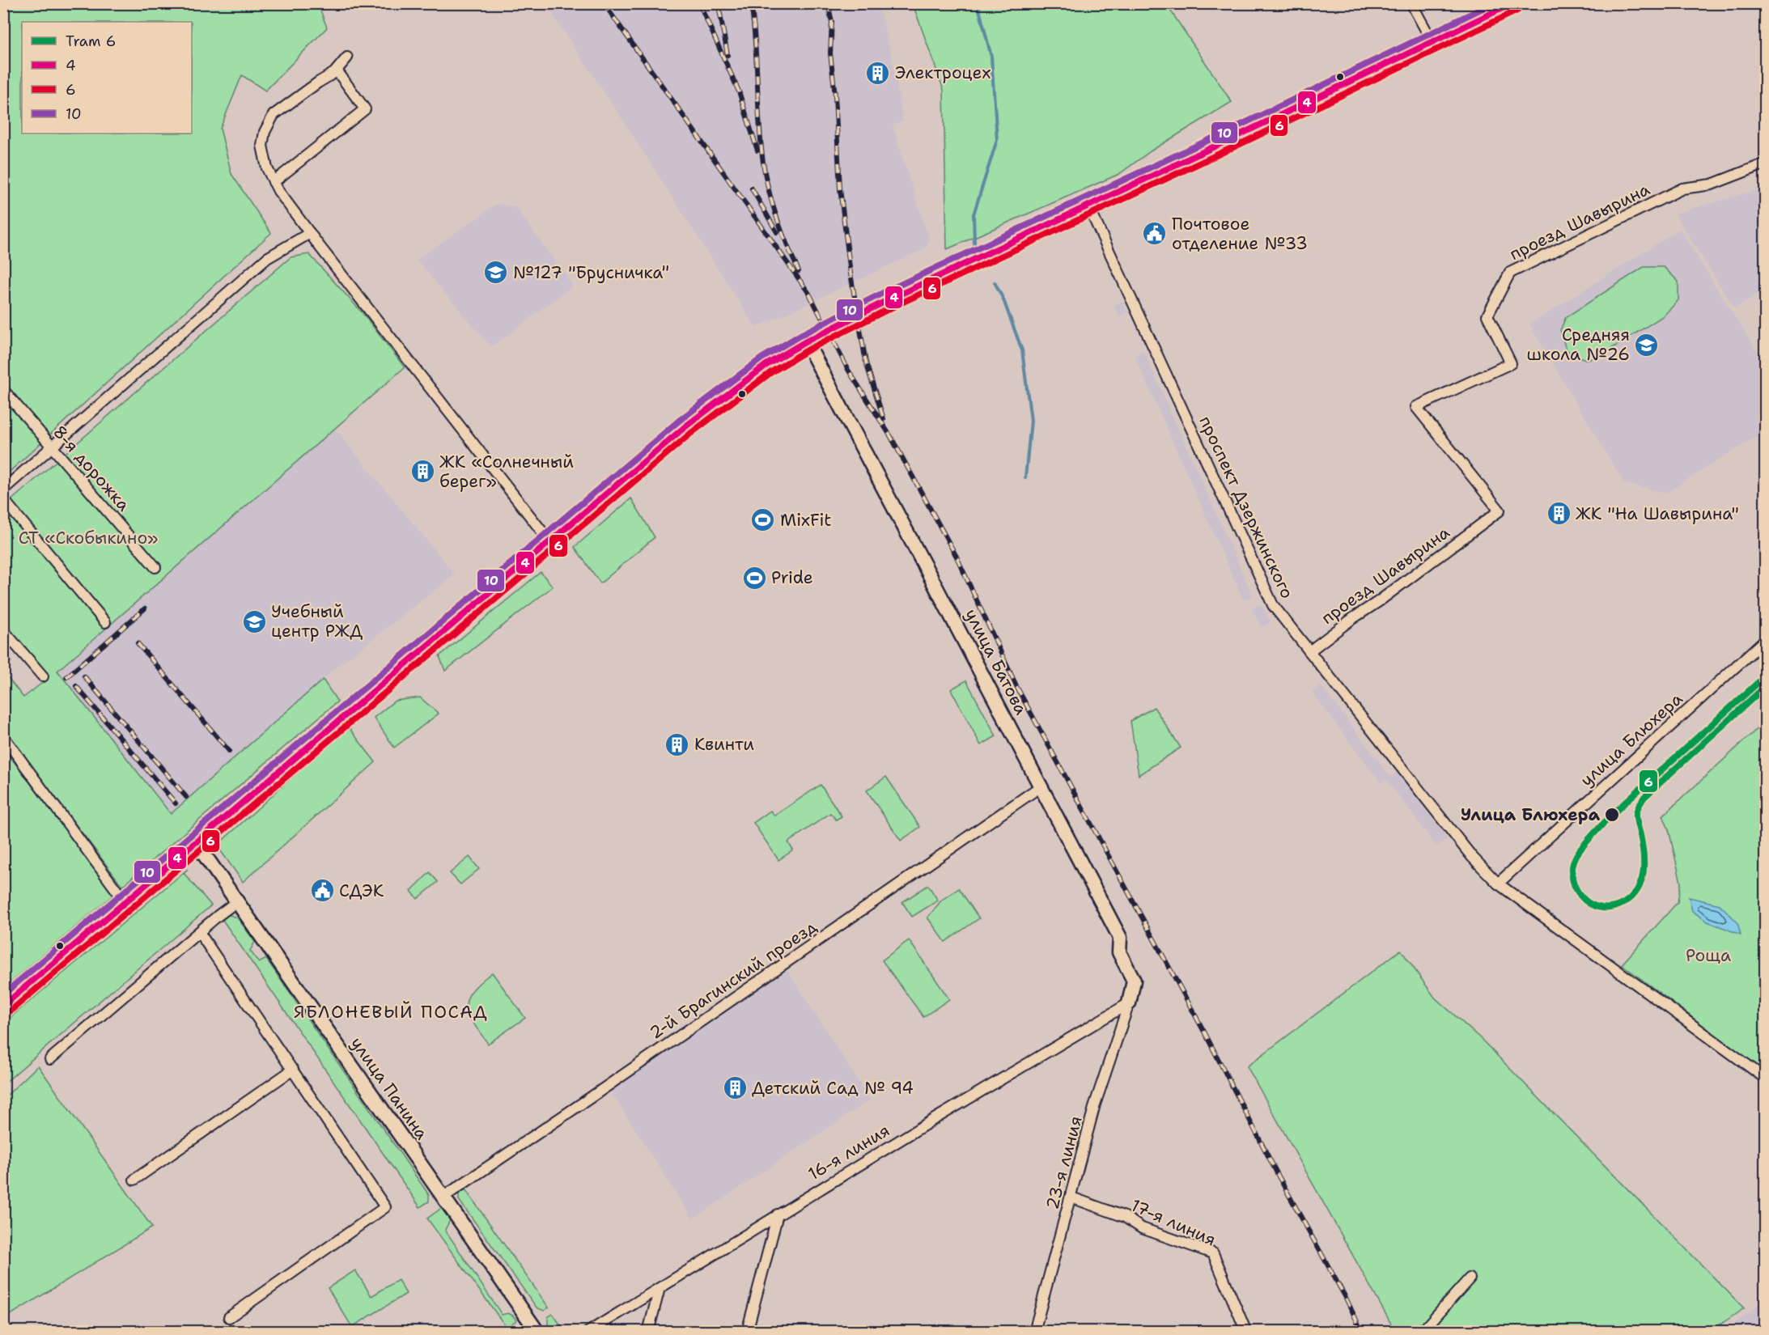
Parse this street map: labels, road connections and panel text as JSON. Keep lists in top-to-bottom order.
{
  "streets": {
    "street": [
      "проезд Шавырина",
      "8-я дорожка",
      "проспект Дзержинского",
      "улица Батова",
      "улица Блюхера",
      "2-й Брагинский проезд",
      "улица Панина",
      "16-я линия",
      "23-я линия",
      "17-я линия"
    ]
  },
  "crossings": [
    ["проезд Шавырина", "проспект Дзержинского"],
    ["проспект Дзержинского", "улица Блюхера"],
    ["улица Батова", "2-й Брагинский проезд"],
    ["улица Батова", "16-я линия"],
    ["улица Батова", "23-я линия"],
    ["2-й Брагинский проезд", "улица Панина"],
    ["16-я линия", "23-я линия"],
    ["23-я линия", "17-я линия"]
  ],
  "districts": ["ЯБЛОНЕВЫЙ ПОСАД"],
  "parks": ["СТ «Скобыкино»", "Роща"],
  "places": {
    "building": [
      "Электроцех",
      "ЖК «Солнечный берег»",
      "ЖК \"На Шавырина\"",
      "Квинти",
      "Детский Сад № 94"
    ],
    "public building": ["Почтовое отделение №33", "СДЭК"],
    "school or university": ["№127 \"Брусничка\"", "Средняя школа №26", "Учебный центр РЖД"],
    "sports": ["MixFit", "Pride"],
    "other": ["Улица Блюхера"]
  },
  "lines": [
    "transit line 4",
    "transit line 10",
    "transit line 6",
    "tram line 6"
  ],
  "legend": [
    "Tram 6",
    "4",
    "6",
    "10"
  ]
}
